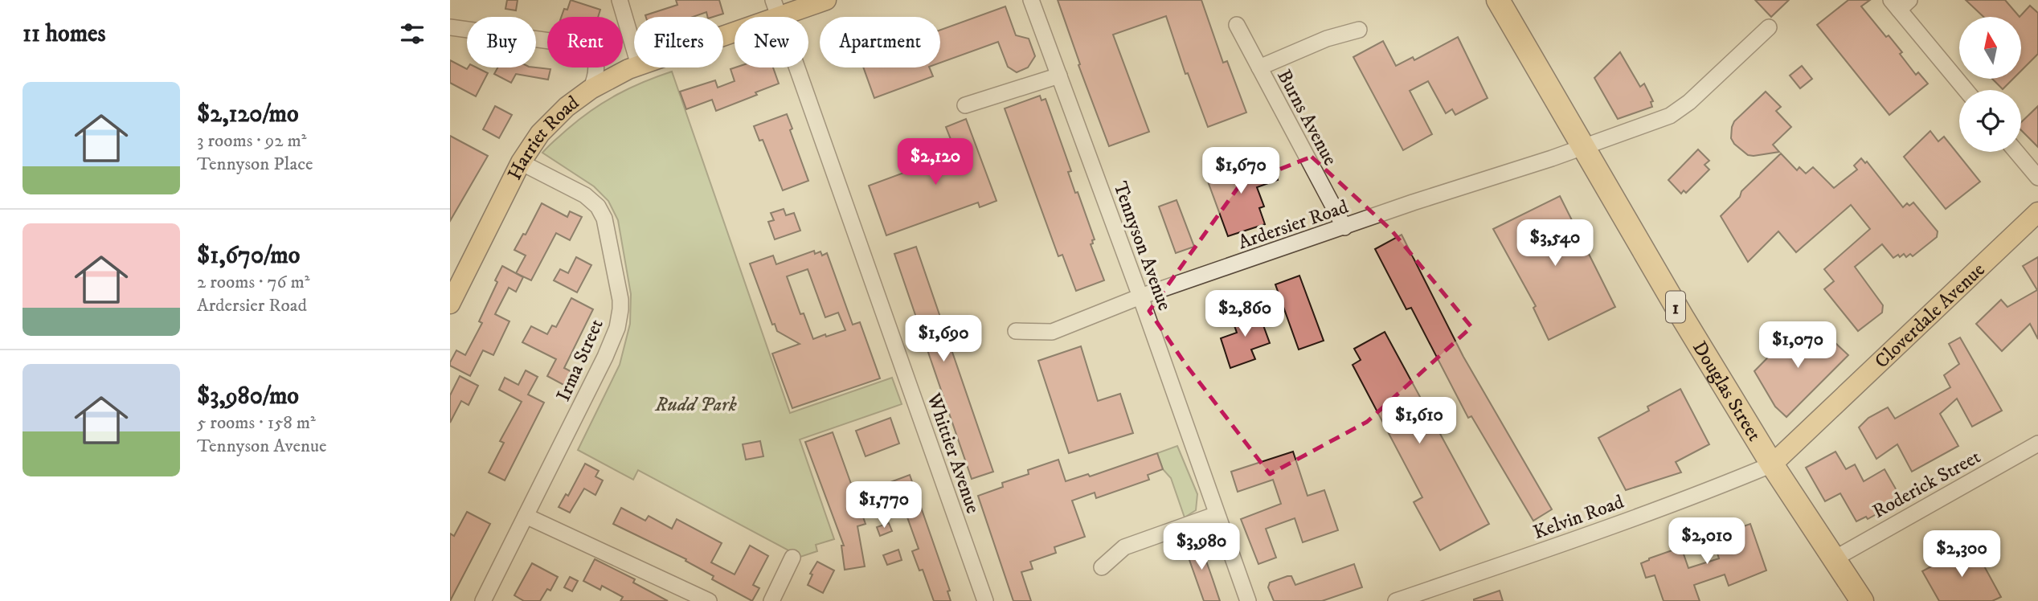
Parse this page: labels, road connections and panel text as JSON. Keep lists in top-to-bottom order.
{
  "streets": {
    "highway": ["1", "Douglas Street"],
    "main road": ["Harriet Road", "Cloverdale Avenue"],
    "street": [
      "Burns Avenue",
      "Ardersier Road",
      "Tennyson Avenue",
      "Irma Street",
      "Whittier Avenue",
      "Roderick Street",
      "Kelvin Road"
    ]
  },
  "crossings": [
    ["Burns Avenue", "Ardersier Road"],
    ["Harriet Road", "Irma Street"],
    ["Harriet Road", "Whittier Avenue"],
    ["Ardersier Road", "Tennyson Avenue"],
    ["Ardersier Road", "Douglas Street"],
    ["Cloverdale Avenue", "Douglas Street"],
    ["Cloverdale Avenue", "Kelvin Road"],
    ["Douglas Street", "Roderick Street"],
    ["Douglas Street", "Kelvin Road"]
  ],
  "parks": ["Rudd Park"],
  "north": "top",
  "page": {
    "heading": "11 homes",
    "chip": [
      "Buy",
      "Rent",
      "Filters",
      "New",
      "Apartment"
    ],
    "list": [
      {
        "name": "$2,120/mo",
        "note": "3 rooms · 92 m² · Tennyson Place"
      },
      {
        "name": "$1,670/mo",
        "note": "2 rooms · 76 m² · Ardersier Road"
      },
      {
        "name": "$3,980/mo",
        "note": "5 rooms · 158 m² · Tennyson Avenue"
      }
    ],
    "price": [
      "$2,120",
      "$1,670",
      "$3,540",
      "$2,860",
      "$1,690",
      "$1,070",
      "$1,610",
      "$1,770",
      "$2,010",
      "$3,980",
      "$2,300"
    ]
  }
}
